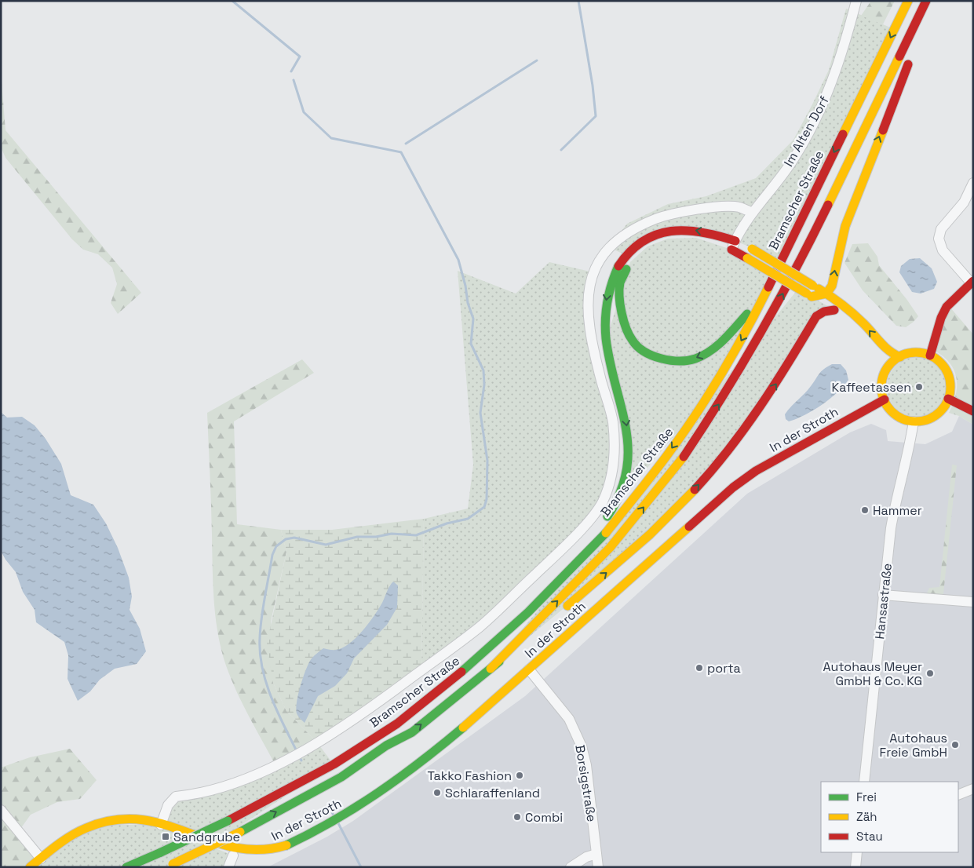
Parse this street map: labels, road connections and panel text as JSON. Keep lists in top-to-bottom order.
{
  "streets": {
    "main road": ["Bramscher Straße", "In der Stroth"],
    "street": ["Im Alten Dorf", "Hansastraße", "Borsigstraße"]
  },
  "crossings": [
    ["In der Stroth", "Hansastraße"],
    ["In der Stroth", "Borsigstraße"]
  ],
  "places": {
    "other": [
      "Kaffeetassen",
      "Hammer",
      "porta",
      "Autohaus Meyer GmbH & Co. KG",
      "Autohaus Freie GmbH",
      "Takko Fashion",
      "Schlaraffenland",
      "Combi"
    ],
    "transit": ["Sandgrube"]
  },
  "legend": ["Frei", "Zäh", "Stau"]
}
